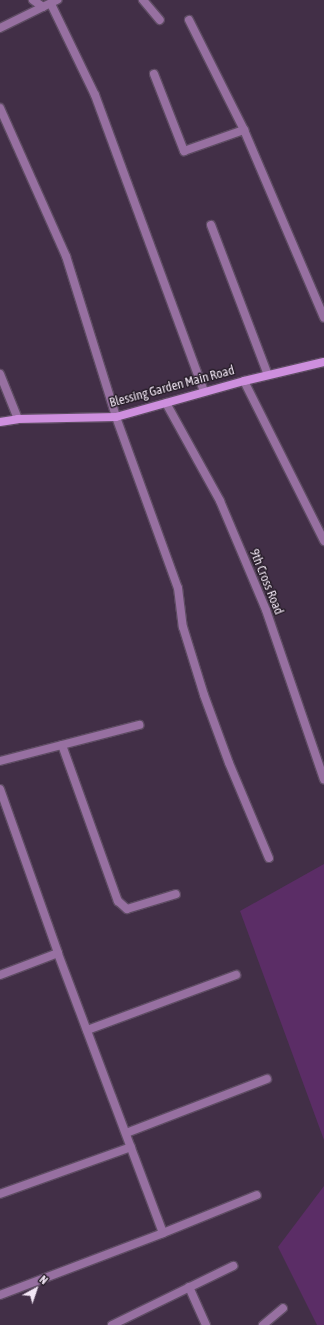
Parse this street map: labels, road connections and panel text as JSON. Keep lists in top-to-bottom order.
{
  "streets": {
    "main road": ["Blessing Garden Main Road"],
    "street": ["9th Cross Road"]
  },
  "crossings": [
    ["Blessing Garden Main Road", "9th Cross Road"]
  ],
  "north": "top right"
}
